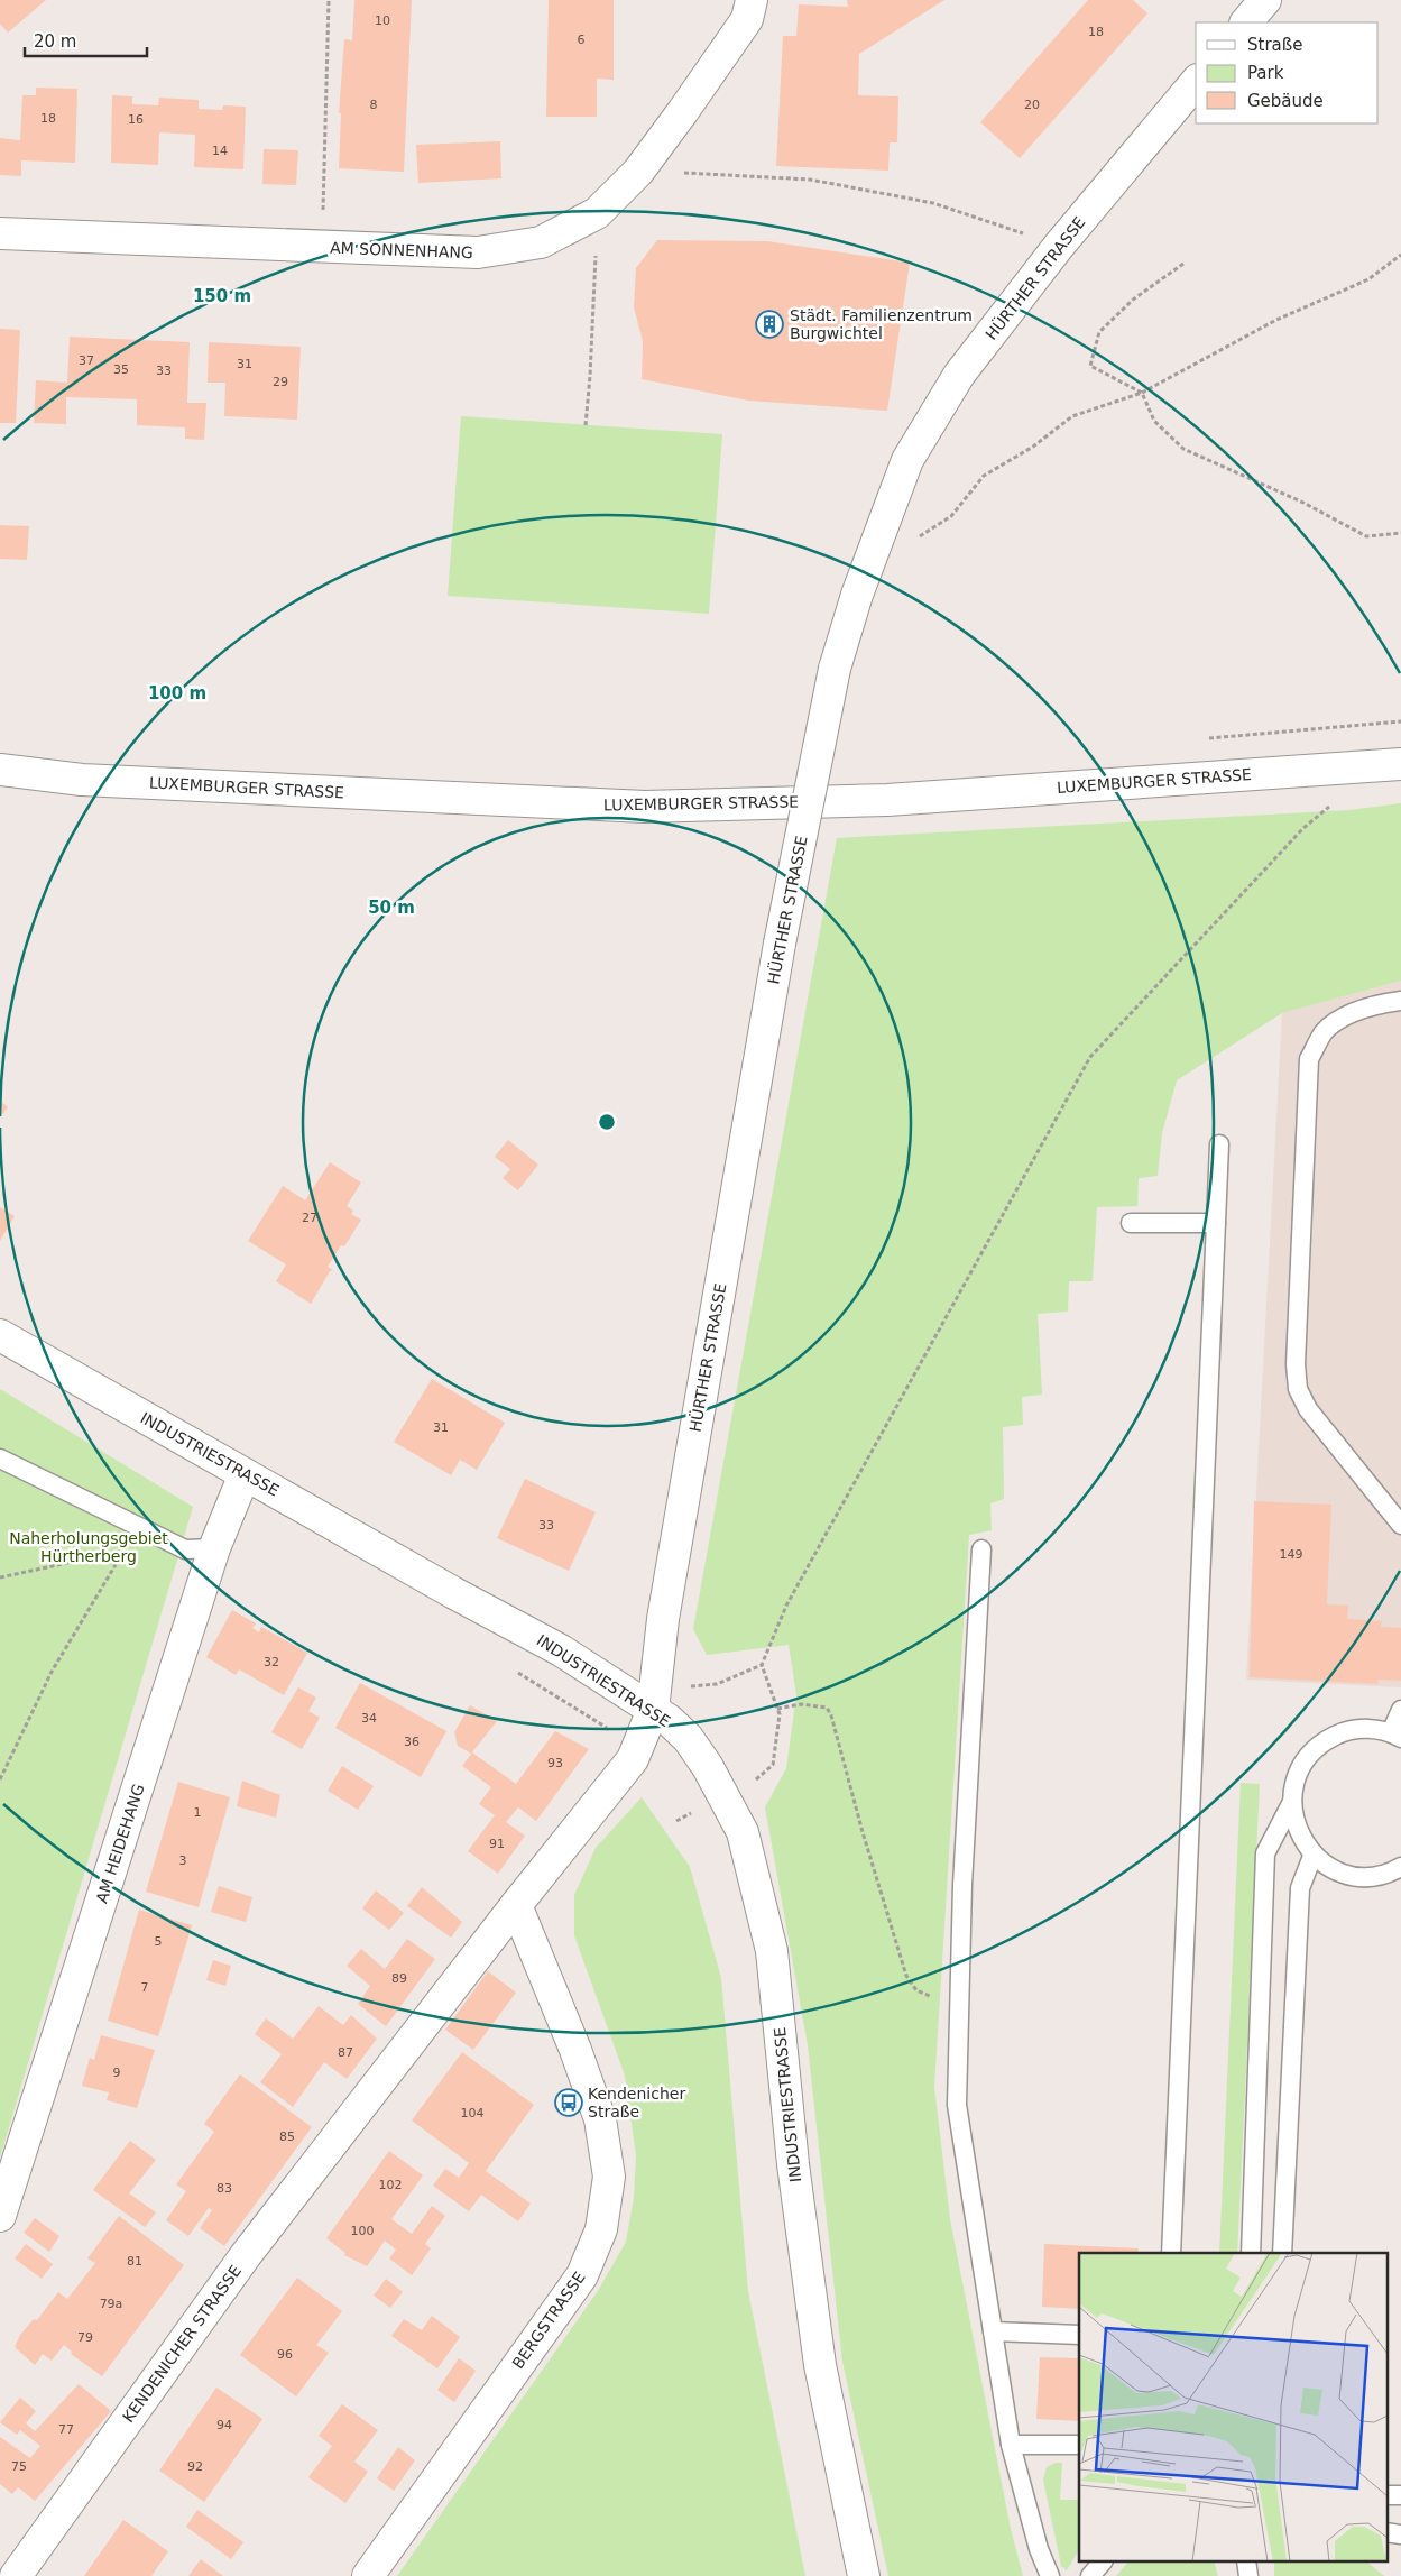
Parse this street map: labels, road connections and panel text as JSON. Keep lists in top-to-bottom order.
{
  "streets": {
    "street": [
      "AM SONNENHANG",
      "HÜRTHER STRASSE",
      "LUXEMBURGER STRASSE",
      "INDUSTRIESTRASSE",
      "AM HEIDEHANG",
      "BERGSTRASSE",
      "KENDENICHER STRASSE"
    ]
  },
  "crossings": [
    ["HÜRTHER STRASSE", "INDUSTRIESTRASSE"],
    ["HÜRTHER STRASSE", "KENDENICHER STRASSE"],
    ["INDUSTRIESTRASSE", "AM HEIDEHANG"],
    ["INDUSTRIESTRASSE", "KENDENICHER STRASSE"],
    ["BERGSTRASSE", "KENDENICHER STRASSE"]
  ],
  "parks": ["Naherholungsgebiet Hürtherberg"],
  "places": {
    "building": ["Städt. Familienzentrum Burgwichtel"],
    "bus stop": ["Kendenicher Straße"]
  },
  "house_numbers": [
    "10",
    "18",
    "6",
    "8",
    "20",
    "18",
    "16",
    "14",
    "37",
    "31",
    "35",
    "33",
    "29",
    "27",
    "31",
    "33",
    "149",
    "32",
    "34",
    "36",
    "93",
    "1",
    "91",
    "3",
    "5",
    "89",
    "7",
    "87",
    "9",
    "104",
    "85",
    "102",
    "83",
    "100",
    "81",
    "79a",
    "79",
    "96",
    "94",
    "77",
    "75",
    "92"
  ],
  "legend": ["Straße", "Park", "Gebäude"],
  "scale_bar": "20 m",
  "rings": ["150 m", "100 m", "50 m"]
}
